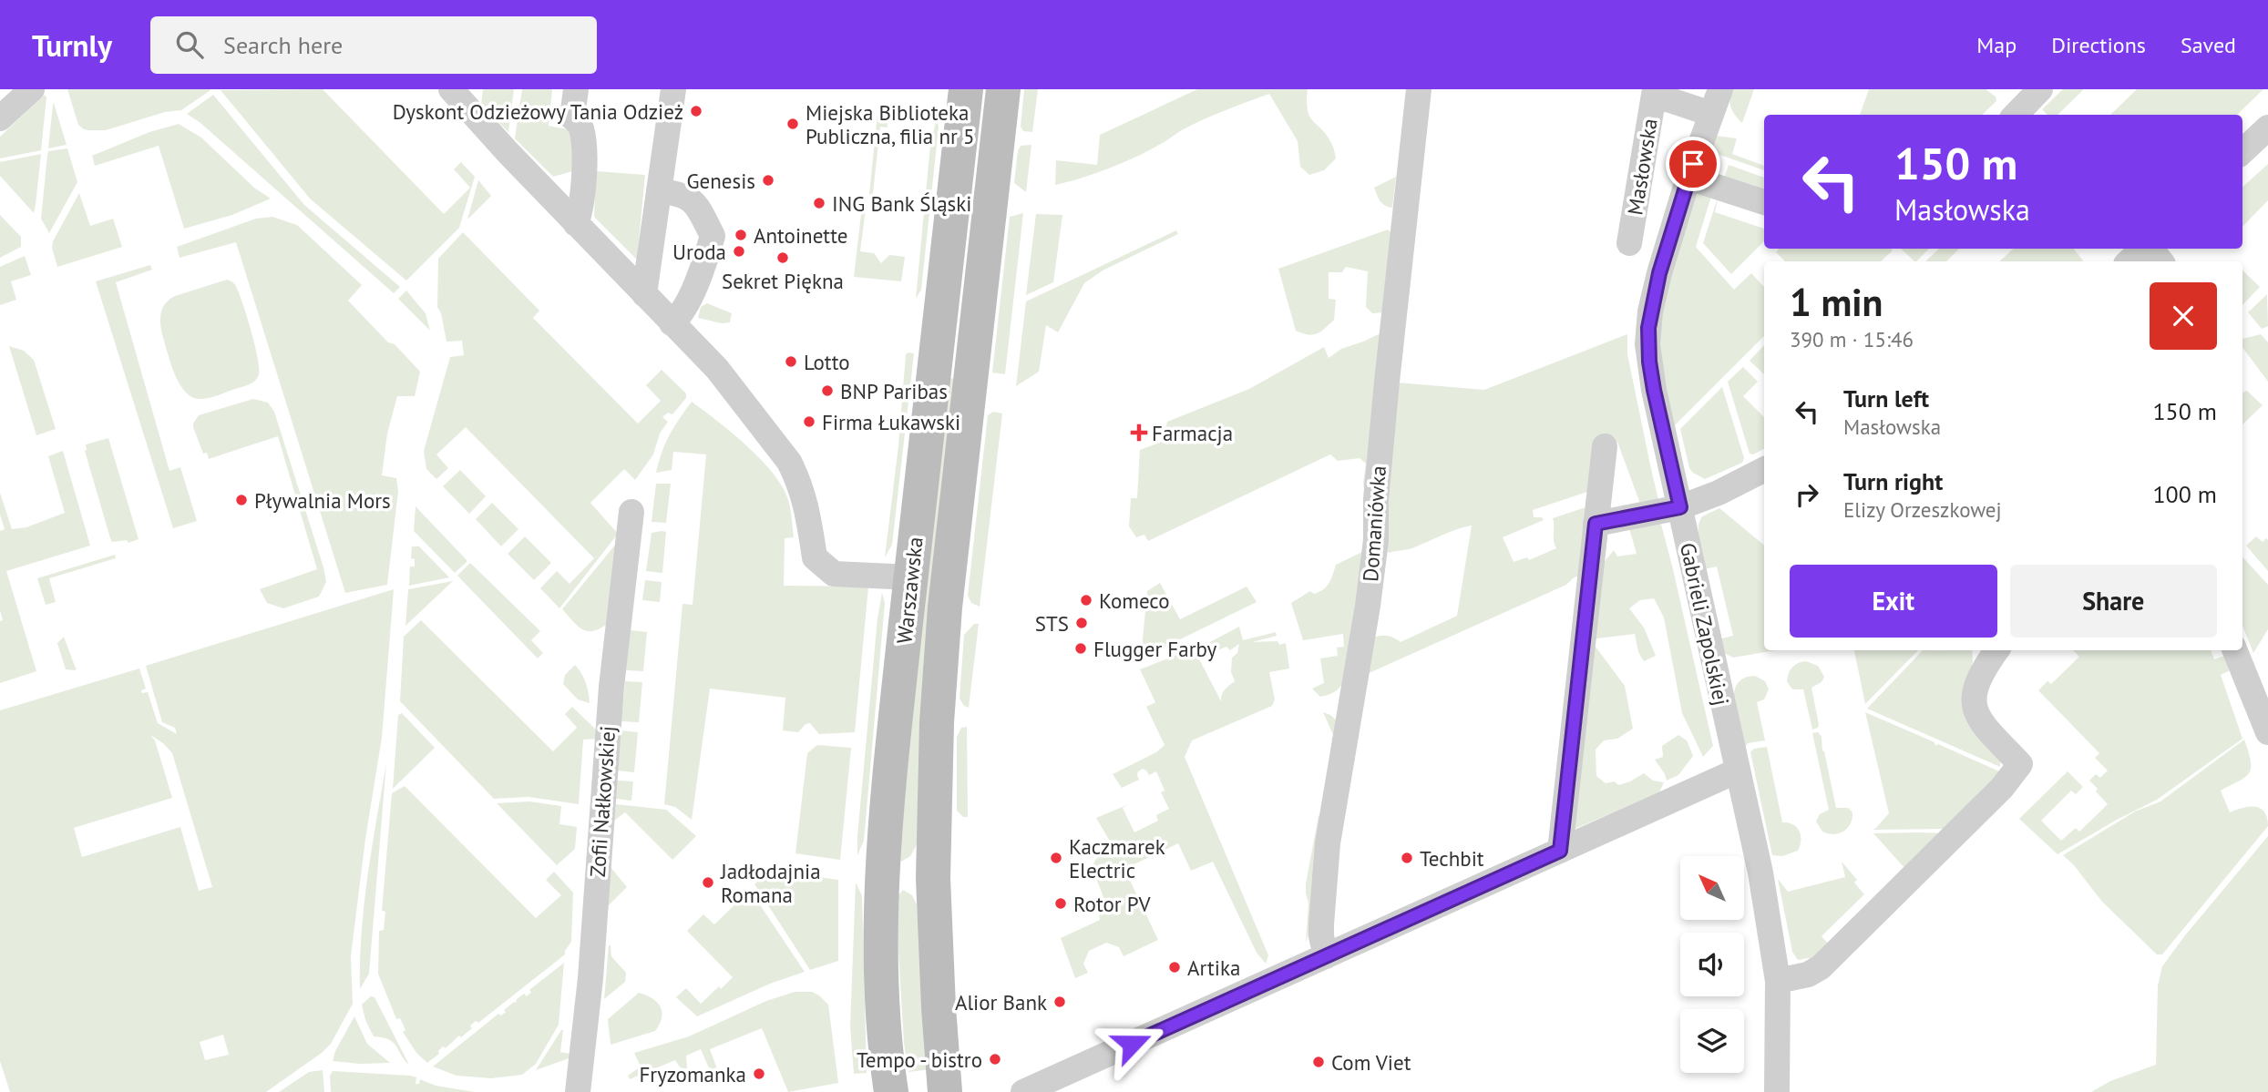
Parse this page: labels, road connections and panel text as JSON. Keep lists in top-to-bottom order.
{
  "streets": {
    "main road": ["Warszawska"],
    "street": [
      "Masłowska",
      "Domaniówka",
      "Gabrieli Zapolskiej",
      "Zofii Nałkowskiej"
    ]
  },
  "places": {
    "other": [
      "Dyskont Odzieżowy Tania Odzież",
      "Miejska Biblioteka Publiczna, filia nr 5",
      "Genesis",
      "ING Bank Śląski",
      "Antoinette",
      "Uroda",
      "Sekret Piękna",
      "Lotto",
      "BNP Paribas",
      "Firma Łukawski",
      "Pływalnia Mors",
      "Komeco",
      "STS",
      "Flugger Farby",
      "Kaczmarek Electric",
      "Techbit",
      "Jadłodajnia Romana",
      "Rotor PV",
      "Artika",
      "Alior Bank",
      "Tempo - bistro",
      "Com Viet",
      "Fryzomanka"
    ],
    "health": ["Farmacja"]
  },
  "north": "top left",
  "page": {
    "header": "Turnly",
    "search": "Search here",
    "nav": ["Map", "Directions", "Saved"],
    "turn": ["150 m", "Masłowska"],
    "heading": ["1 min", "390 m · 15:46"],
    "list": [
      {
        "name": "Turn left",
        "note": "Masłowska",
        "value": "150 m"
      },
      {
        "name": "Turn right",
        "note": "Elizy Orzeszkowej",
        "value": "100 m"
      }
    ],
    "buttons": ["Exit", "Share"]
  }
}
